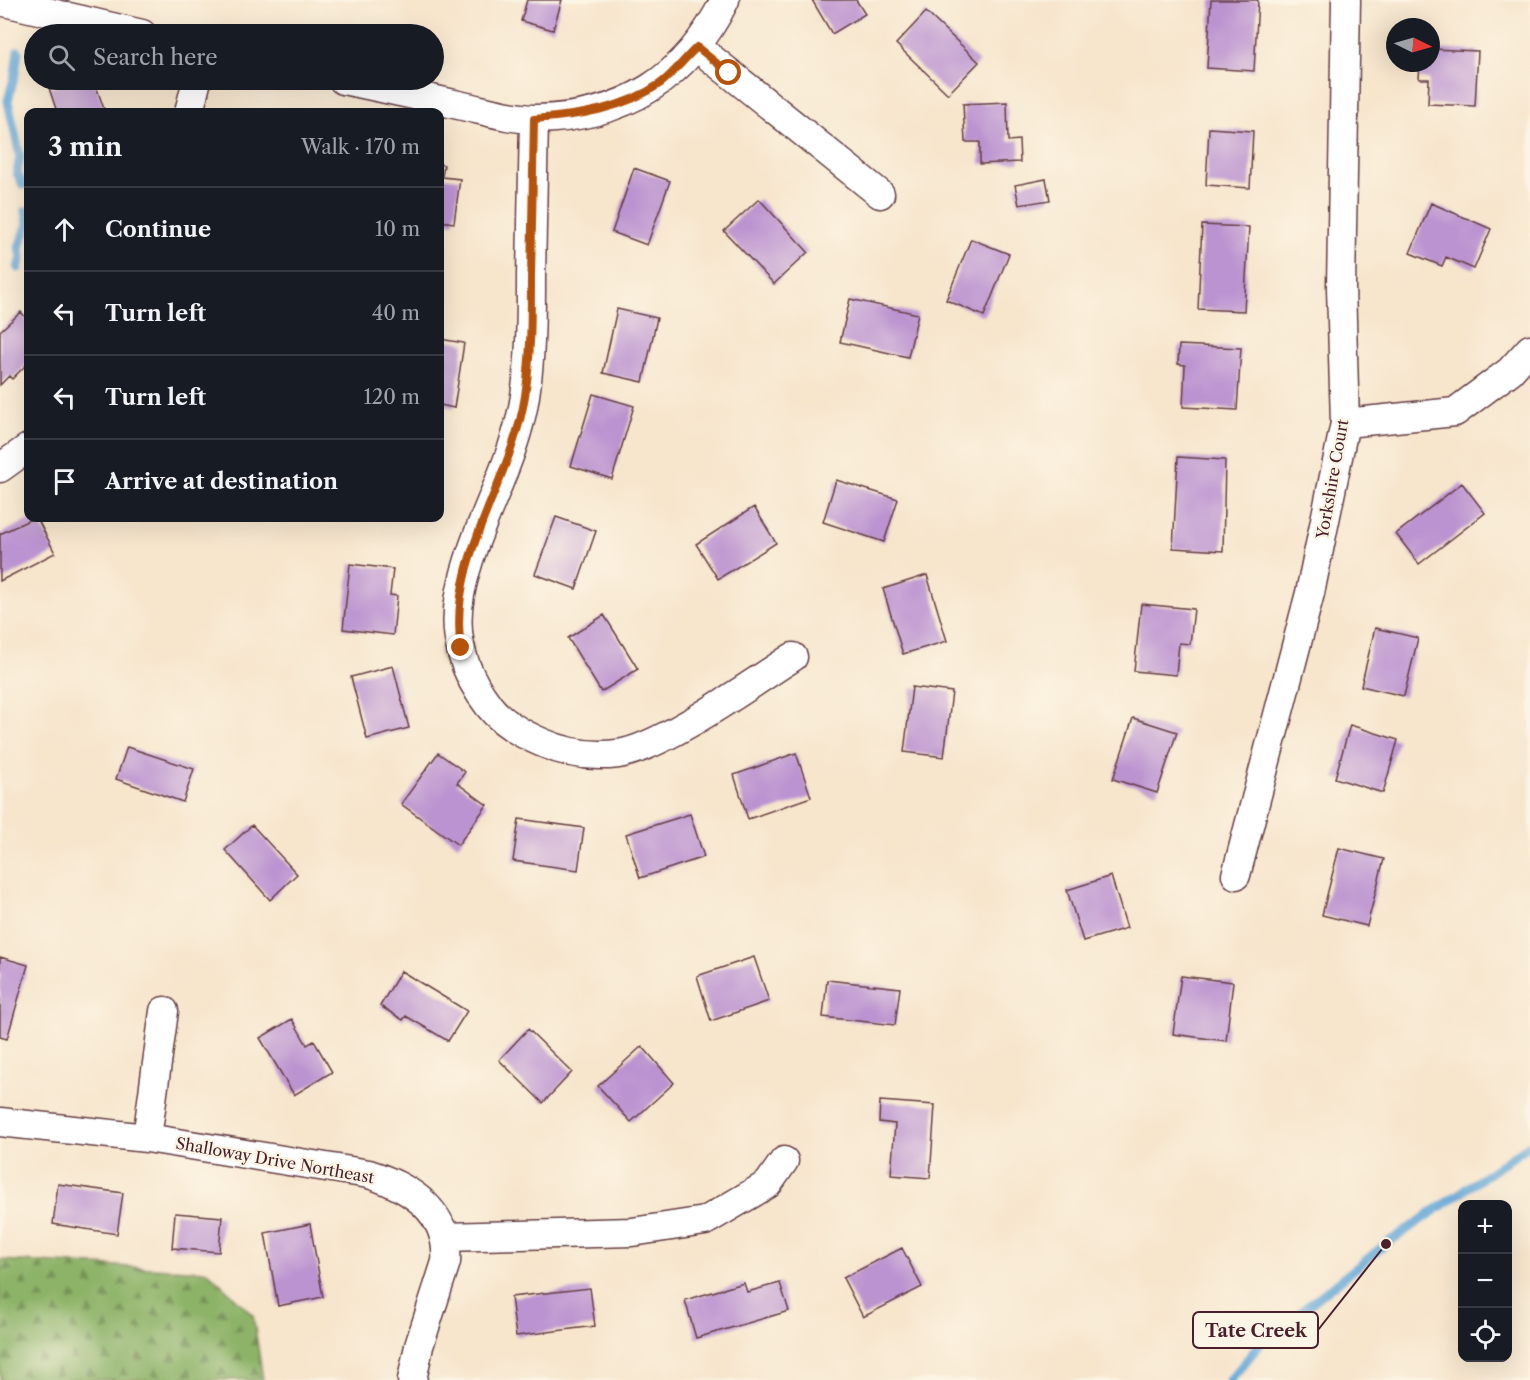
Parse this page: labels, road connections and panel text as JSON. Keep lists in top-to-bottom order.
{
  "streets": {
    "street": ["Yorkshire Court", "Shalloway Drive Northeast"]
  },
  "places": ["Tate Creek"],
  "north": "right",
  "page": {
    "search": "Search here",
    "heading": ["3 min", "Walk · 170 m"],
    "list": [
      ["Continue", "10 m"],
      ["Turn left", "40 m"],
      ["Turn left", "120 m"],
      "Arrive at destination"
    ],
    "map_buttons": ["+", "−"]
  }
}
